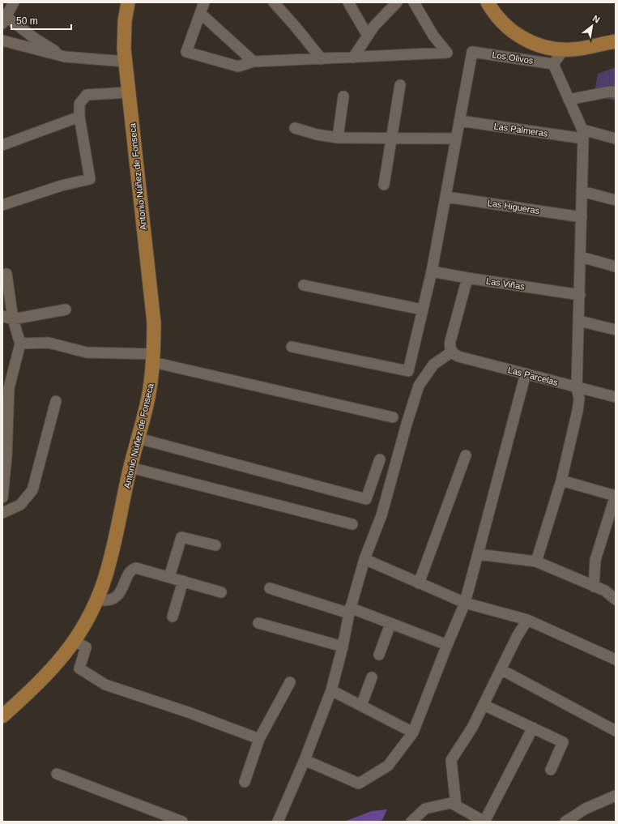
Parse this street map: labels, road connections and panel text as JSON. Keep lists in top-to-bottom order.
{
  "streets": {
    "main road": ["Antonio Núñez de Fonseca"],
    "street": [
      "Los Olivos",
      "Las Palmeras",
      "Las Higueras",
      "Las Viñas",
      "Las Parcelas"
    ]
  },
  "crossings": [
    ["Los Olivos", "Las Palmeras"]
  ],
  "scale_bar": "50 m",
  "north": "top right"
}
